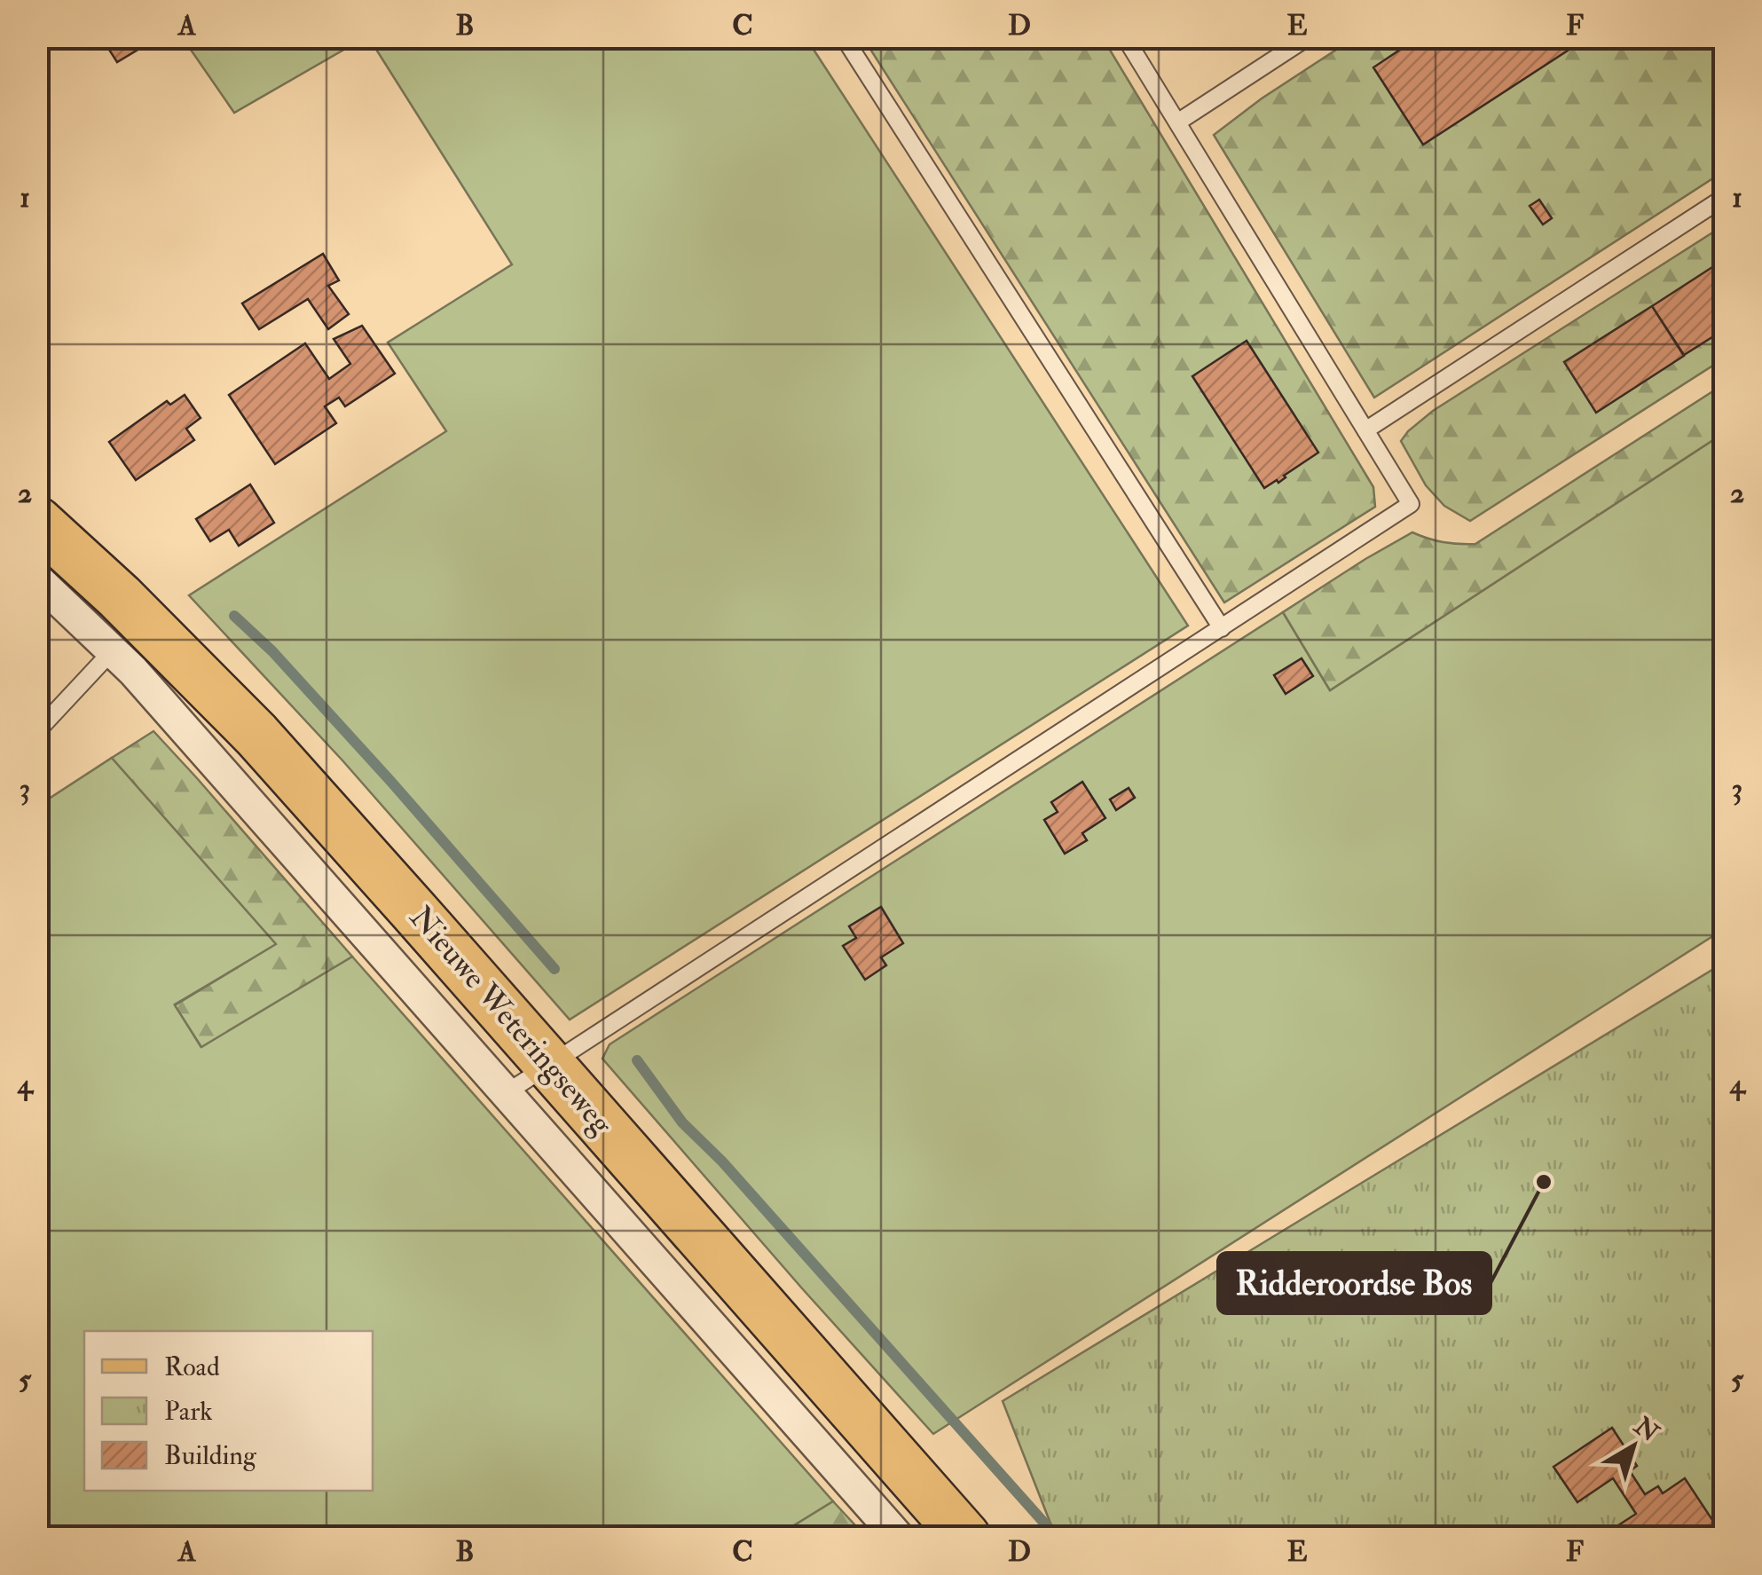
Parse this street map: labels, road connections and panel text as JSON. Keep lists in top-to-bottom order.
{
  "streets": {
    "main road": ["Nieuwe Weteringseweg"]
  },
  "places": ["Ridderoordse Bos"],
  "legend": ["Road", "Park", "Building"],
  "north": "top right",
  "grid": {
    "columns": [
      "A",
      "B",
      "C",
      "D",
      "E",
      "F"
    ],
    "rows": [
      "1",
      "2",
      "3",
      "4",
      "5"
    ]
  }
}
